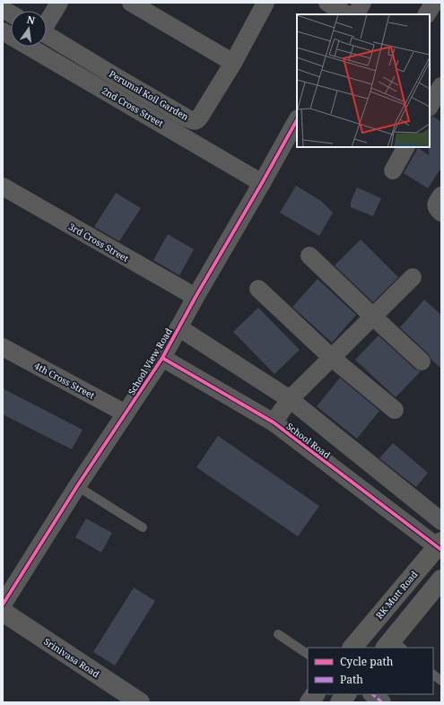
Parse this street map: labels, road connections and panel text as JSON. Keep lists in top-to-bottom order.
{
  "streets": {
    "main road": ["RK Mutt Road"],
    "street": [
      "Perumal Koil Garden",
      "2nd Cross Street",
      "3rd Cross Street",
      "School View Road",
      "4th Cross Street",
      "School Road",
      "Srinivasa Road"
    ]
  },
  "crossings": [
    ["2nd Cross Street", "School View Road"],
    ["3rd Cross Street", "School View Road"],
    ["School View Road", "4th Cross Street"],
    ["School View Road", "School Road"],
    ["School Road", "RK Mutt Road"]
  ],
  "legend": ["Cycle path", "Path"],
  "north": "top"
}
